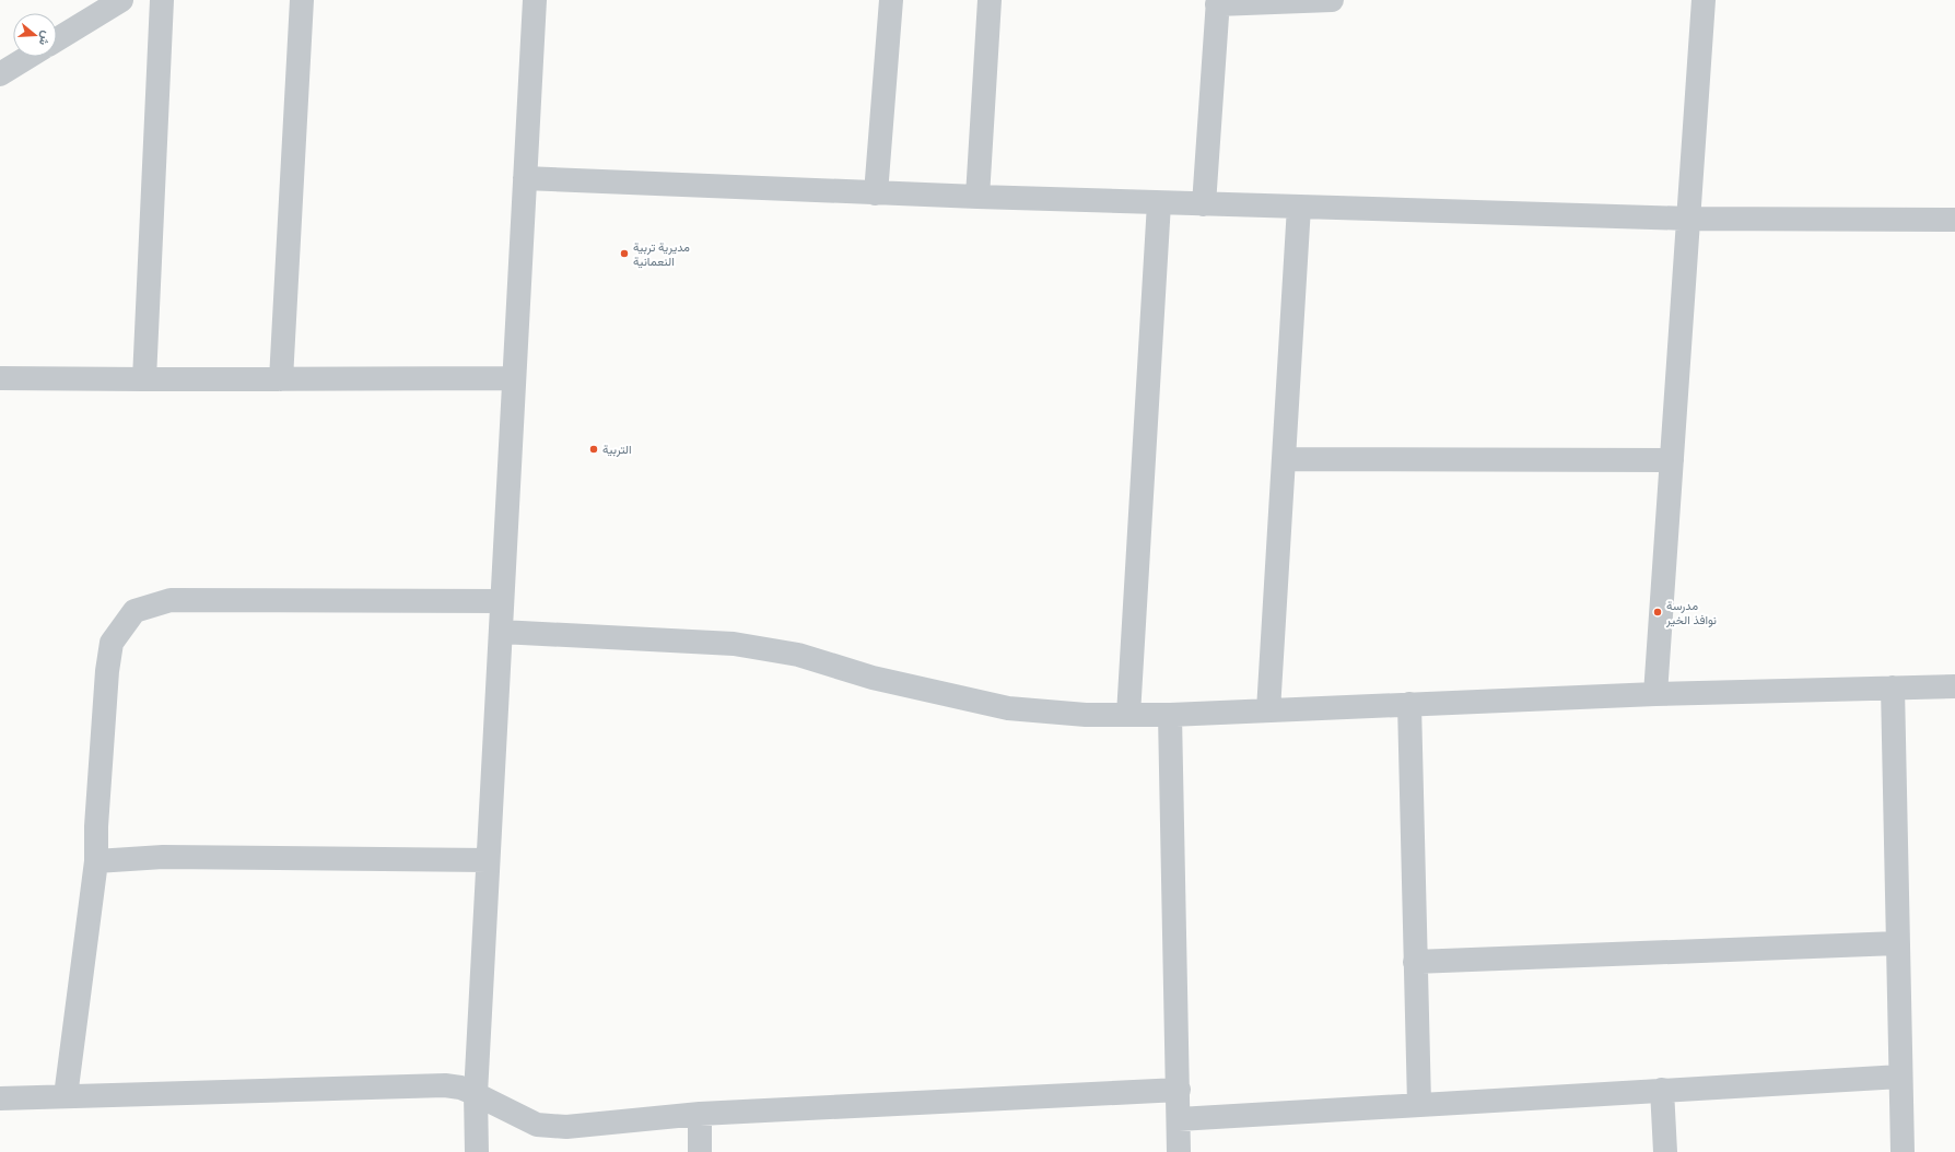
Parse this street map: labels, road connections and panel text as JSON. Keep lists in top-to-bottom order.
{
  "places": ["مديرية تربية النعمانية", "التربية", "مدرسة نوافذ الخير"],
  "north": "right"
}
